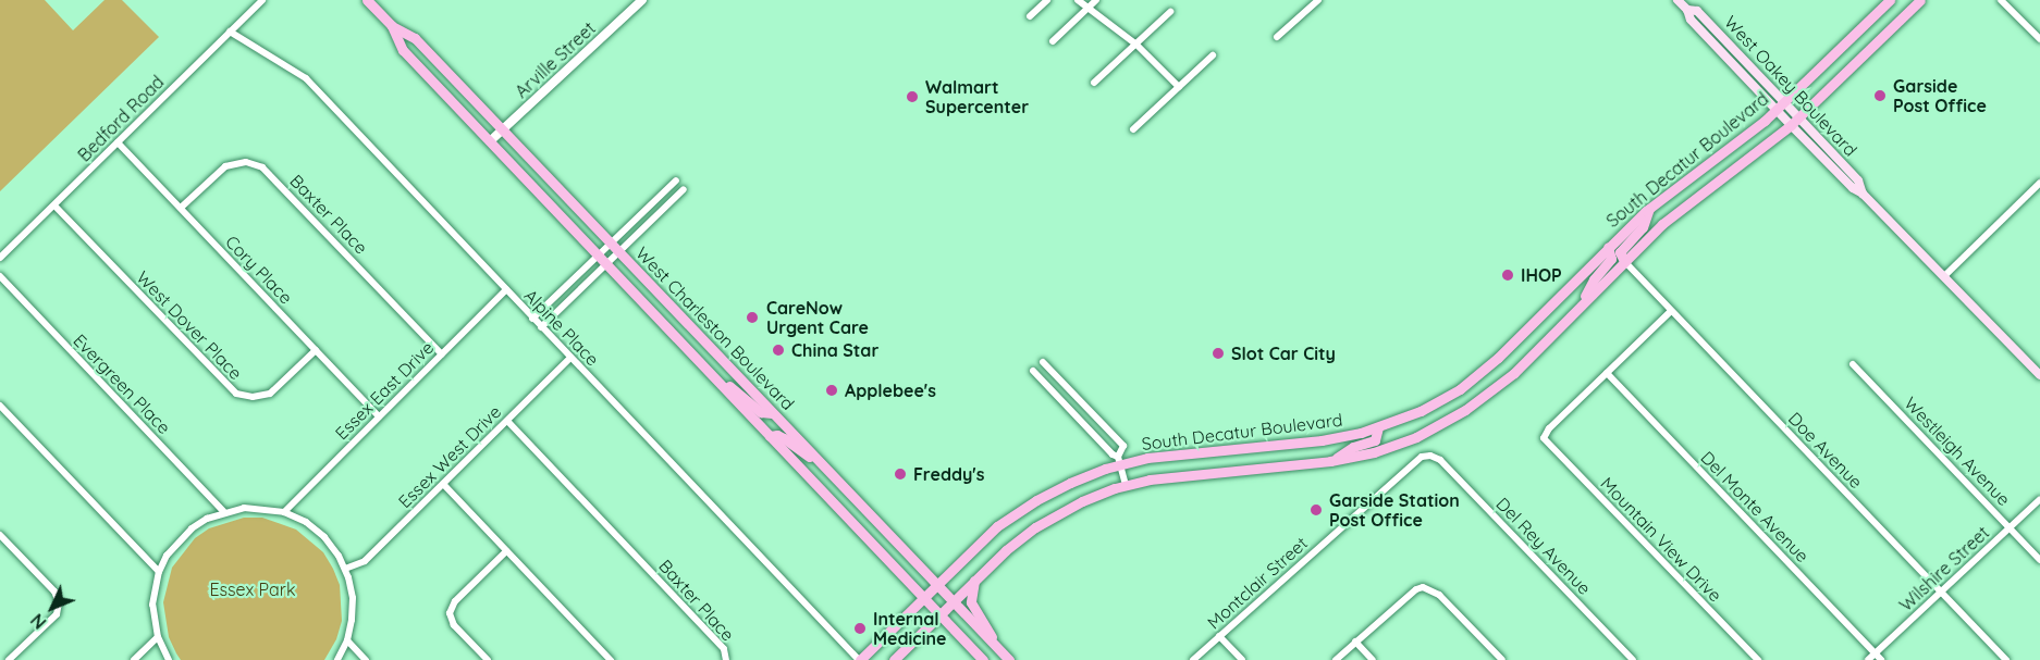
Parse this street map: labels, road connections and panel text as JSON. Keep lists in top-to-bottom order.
{
  "streets": {
    "main road": ["West Oakey Boulevard", "South Decatur Boulevard", "West Charleston Boulevard"],
    "street": [
      "Arville Street",
      "Bedford Road",
      "Baxter Place",
      "Cory Place",
      "West Dover Place",
      "Alpine Place",
      "Evergreen Place",
      "Essex East Drive",
      "Doe Avenue",
      "Westleigh Avenue",
      "Essex West Drive",
      "Del Monte Avenue",
      "Mountain View Drive",
      "Del Rey Avenue",
      "Wilshire Street",
      "Montclair Street"
    ]
  },
  "crossings": [
    ["Arville Street", "West Charleston Boulevard"],
    ["West Oakey Boulevard", "South Decatur Boulevard"],
    ["Bedford Road", "Cory Place"],
    ["Bedford Road", "West Dover Place"],
    ["Bedford Road", "Alpine Place"],
    ["South Decatur Boulevard", "Alpine Place"],
    ["South Decatur Boulevard", "West Charleston Boulevard"],
    ["South Decatur Boulevard", "Doe Avenue"],
    ["Baxter Place", "Cory Place"],
    ["Baxter Place", "Essex East Drive"],
    ["Baxter Place", "Essex West Drive"],
    ["Cory Place", "West Dover Place"],
    ["Cory Place", "Essex East Drive"],
    ["Alpine Place", "Essex East Drive"],
    ["Alpine Place", "Essex West Drive"],
    ["Doe Avenue", "Wilshire Street"],
    ["Westleigh Avenue", "Wilshire Street"],
    ["Del Monte Avenue", "Mountain View Drive"],
    ["Del Monte Avenue", "Wilshire Street"],
    ["Del Rey Avenue", "Montclair Street"]
  ],
  "parks": ["Essex Park"],
  "places": [
    "Garside Post Office",
    "Walmart Supercenter",
    "IHOP",
    "CareNow Urgent Care",
    "China Star",
    "Slot Car City",
    "Applebee's",
    "Freddy's",
    "Garside Station Post Office",
    "Internal Medicine"
  ],
  "north": "bottom left"
}
